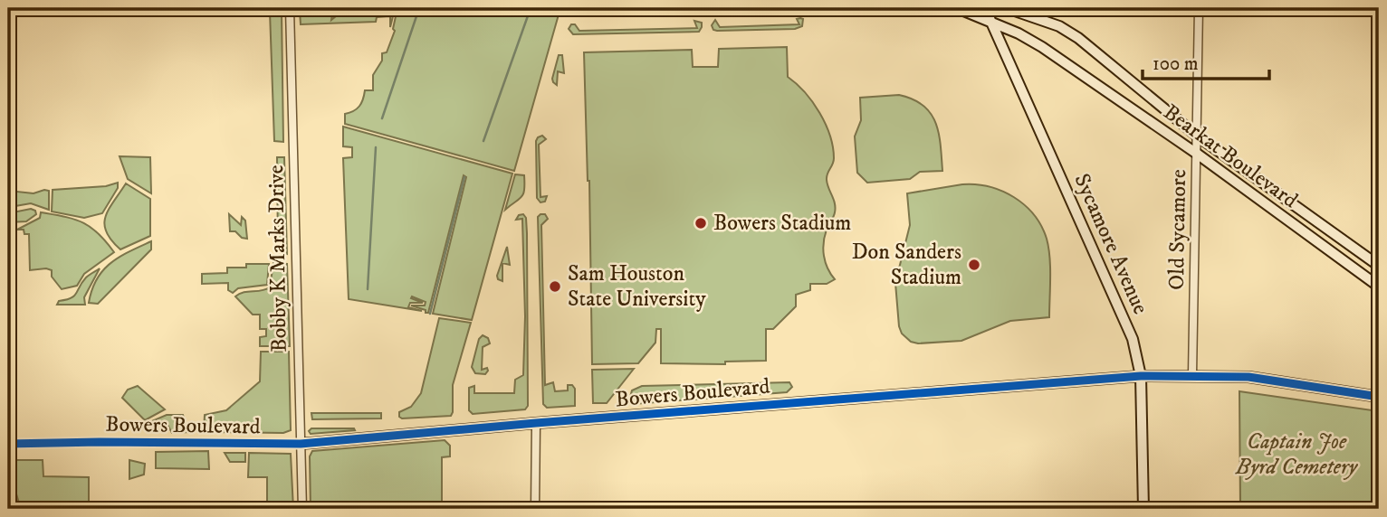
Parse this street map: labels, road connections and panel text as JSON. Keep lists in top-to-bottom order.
{
  "streets": {
    "street": [
      "Bearkat Boulevard",
      "Old Sycamore",
      "Sycamore Avenue",
      "Bobby K Marks Drive",
      "Bowers Boulevard"
    ]
  },
  "crossings": [
    ["Bearkat Boulevard", "Old Sycamore"],
    ["Bearkat Boulevard", "Sycamore Avenue"],
    ["Old Sycamore", "Bowers Boulevard"],
    ["Sycamore Avenue", "Bowers Boulevard"],
    ["Bobby K Marks Drive", "Bowers Boulevard"]
  ],
  "parks": ["Captain Joe Byrd Cemetery"],
  "places": ["Bowers Stadium", "Don Sanders Stadium", "Sam Houston State University"],
  "scale_bar": "100 m"
}
